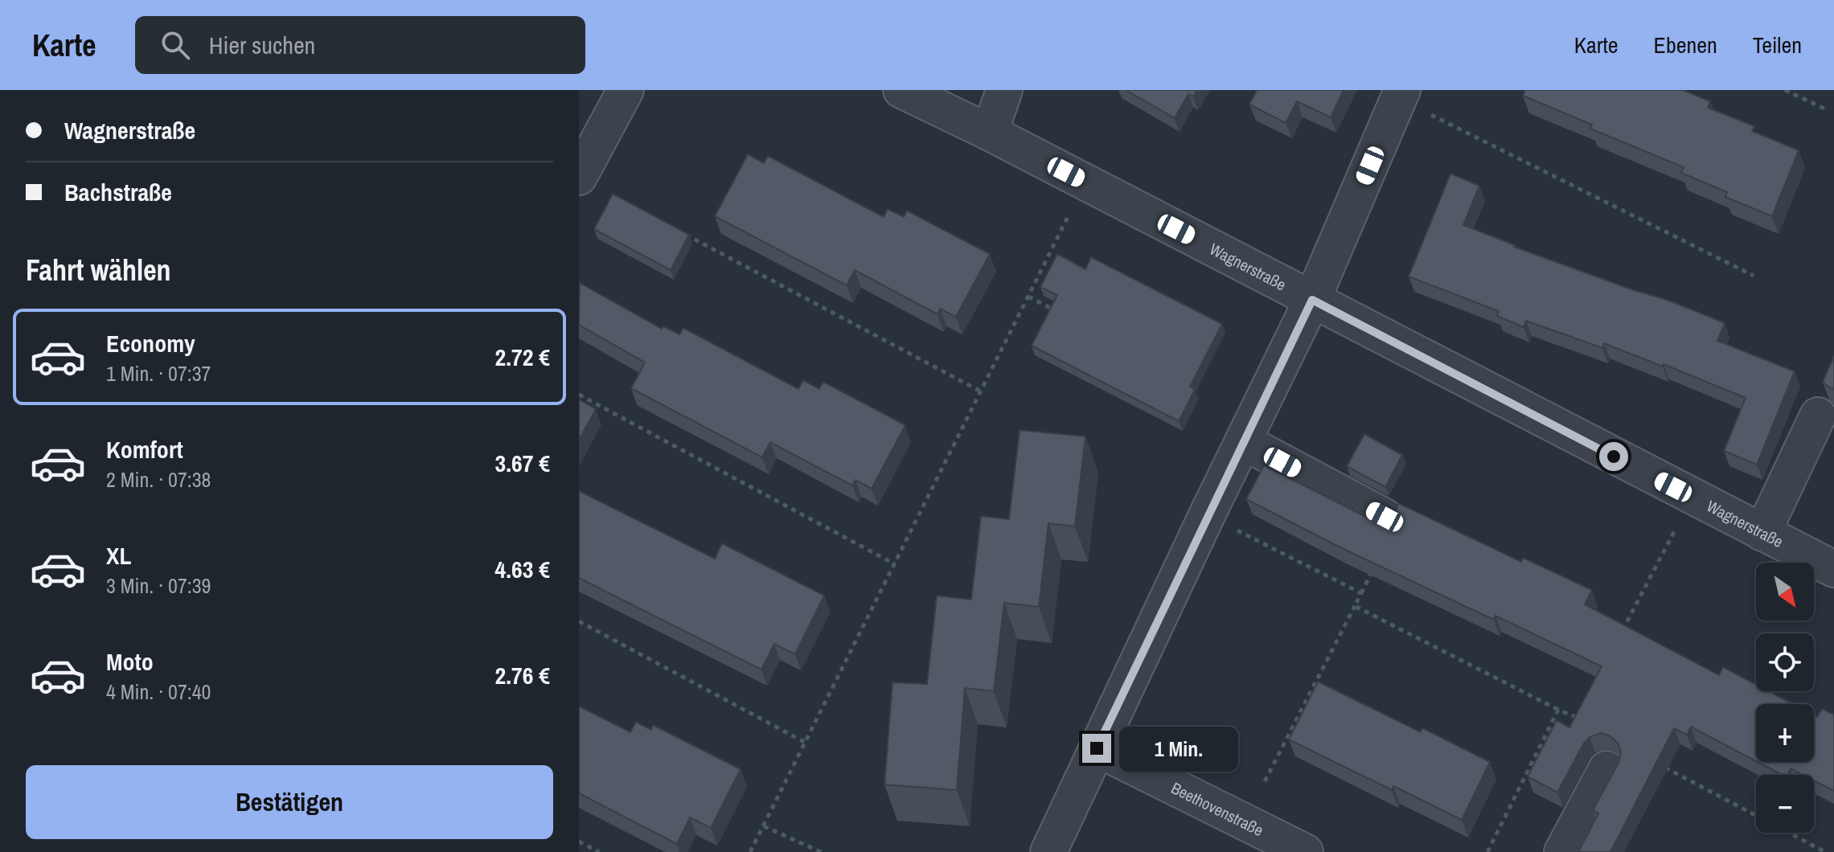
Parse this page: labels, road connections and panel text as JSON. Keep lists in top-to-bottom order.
{
  "streets": {
    "street": ["Wagnerstraße", "Beethovenstraße"]
  },
  "north": "bottom right",
  "page": {
    "header": "Karte",
    "search": "Hier suchen",
    "nav": ["Karte", "Ebenen", "Teilen"],
    "banner": ["Wagnerstraße", "Bachstraße"],
    "heading": "Fahrt wählen",
    "list": [
      {
        "name": "Economy",
        "note": "1 Min. · 07:37",
        "value": "2.72 €"
      },
      {
        "name": "Komfort",
        "note": "2 Min. · 07:38",
        "value": "3.67 €"
      },
      {
        "name": "XL",
        "note": "3 Min. · 07:39",
        "value": "4.63 €"
      },
      {
        "name": "Moto",
        "note": "4 Min. · 07:40",
        "value": "2.76 €"
      }
    ],
    "map_buttons": ["+", "−"],
    "bubble": "1 Min.",
    "buttons": "Bestätigen"
  }
}
